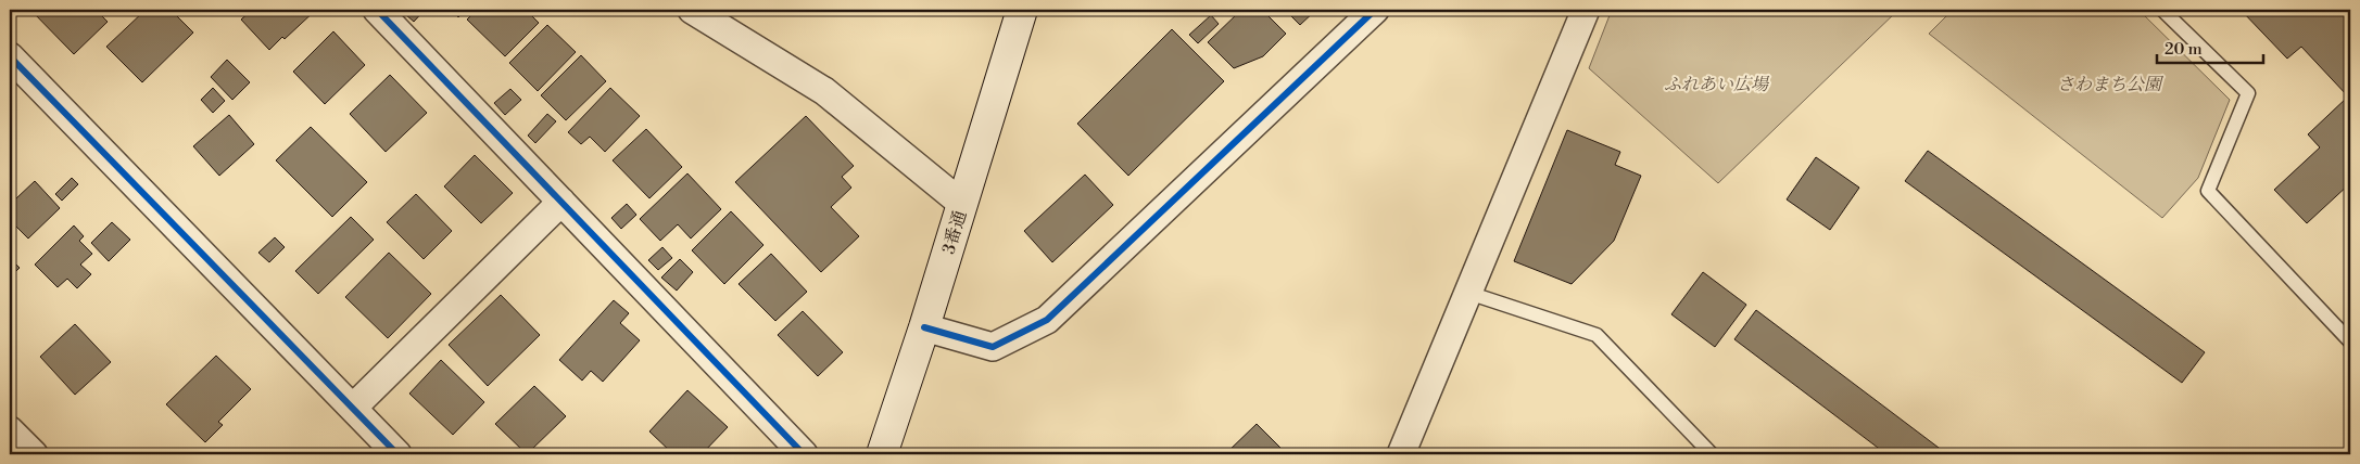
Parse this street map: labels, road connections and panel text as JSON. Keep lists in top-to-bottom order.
{
  "streets": {
    "main road": ["3番通"]
  },
  "parks": ["ふれあい広場", "さわまち公園"],
  "scale_bar": "20 m"
}
